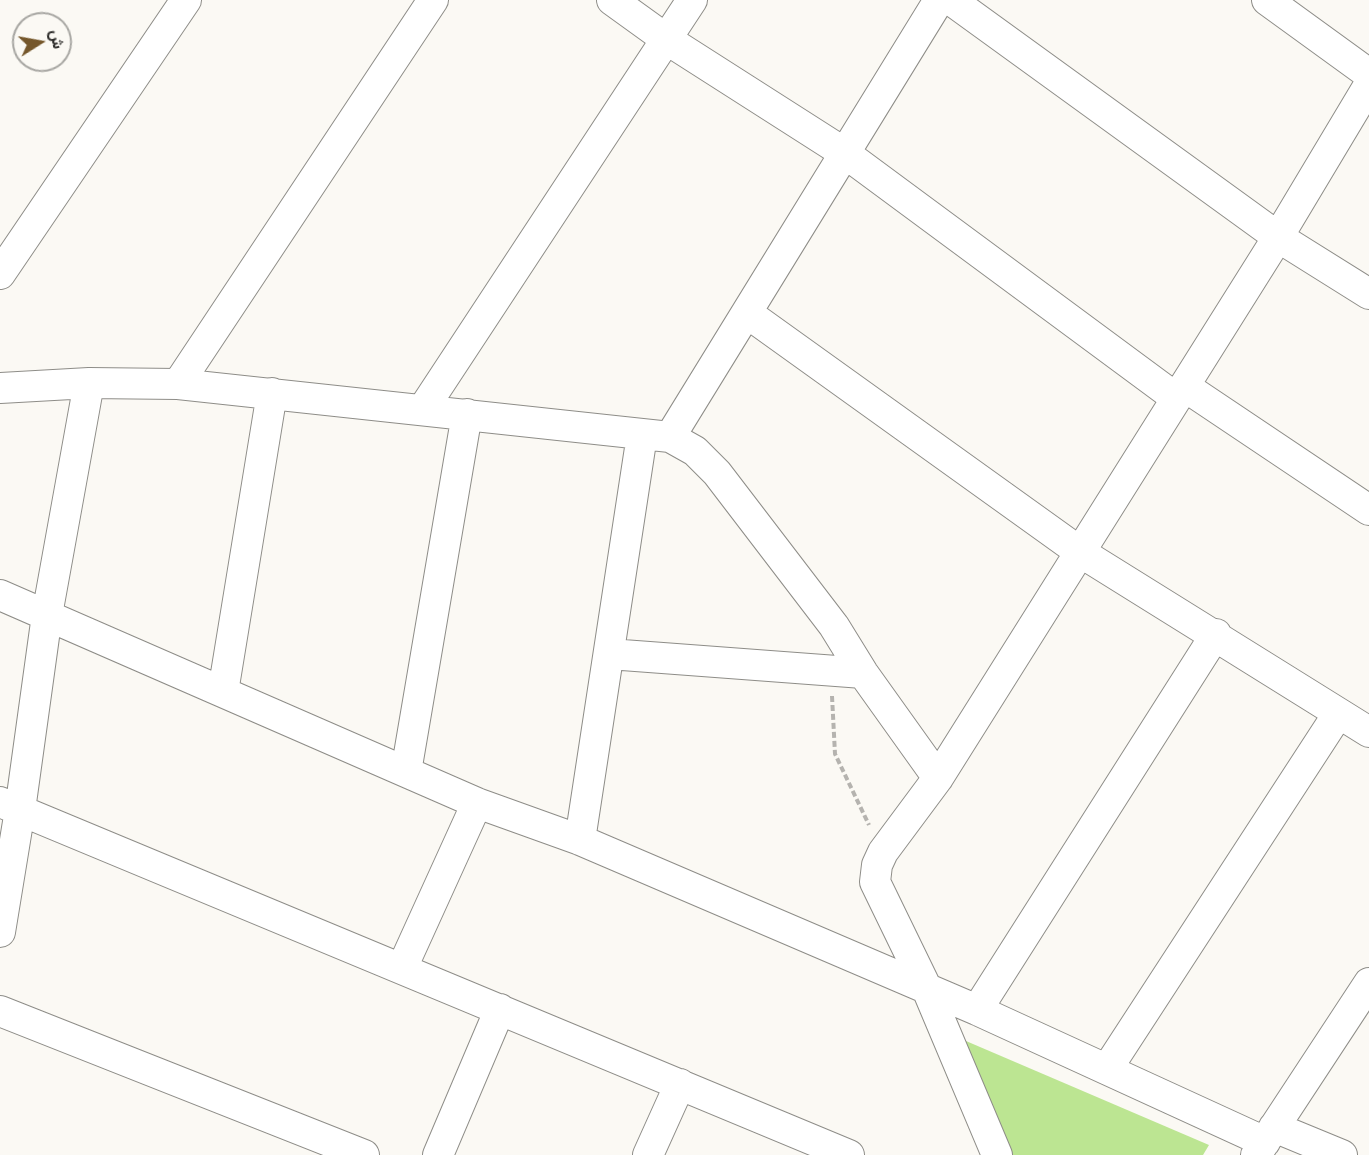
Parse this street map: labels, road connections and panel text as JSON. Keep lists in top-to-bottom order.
{
  "north": "right"
}
